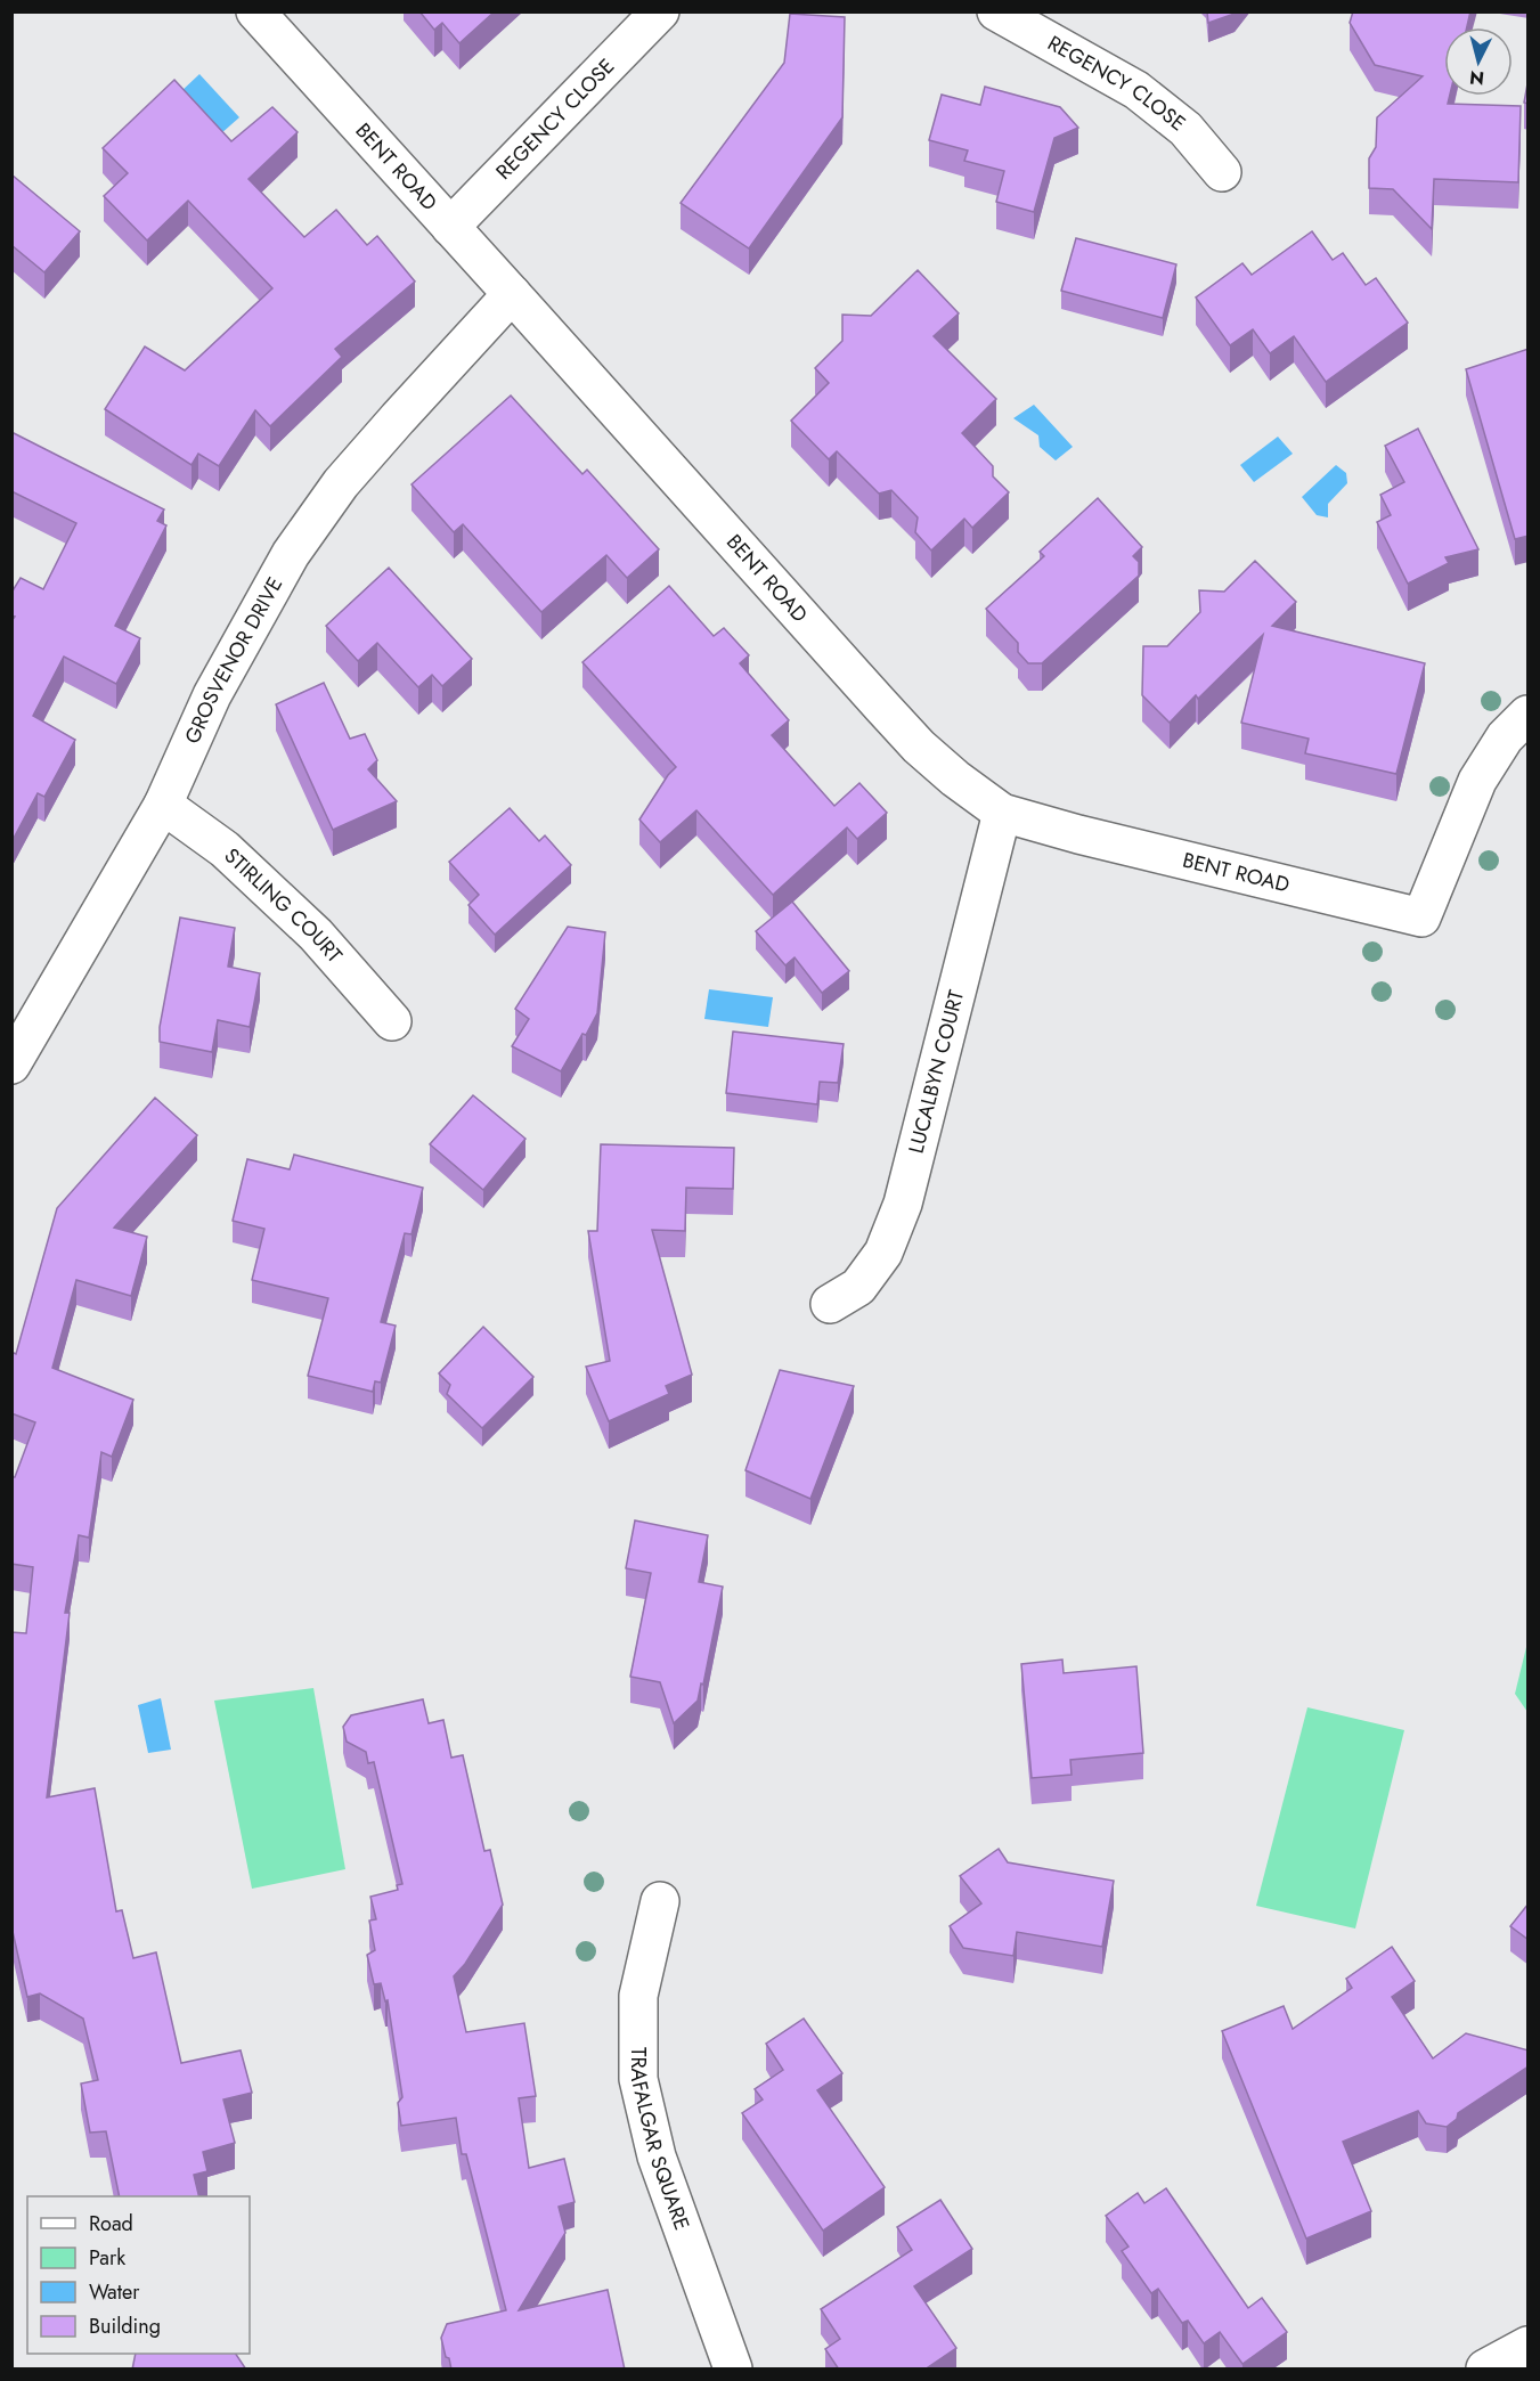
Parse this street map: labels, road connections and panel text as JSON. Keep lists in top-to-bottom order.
{
  "streets": {
    "street": [
      "REGENCY CLOSE",
      "BENT ROAD",
      "GROSVENOR DRIVE",
      "STIRLING COURT",
      "LUCALBYN COURT",
      "TRAFALGAR SQUARE"
    ]
  },
  "crossings": [
    ["REGENCY CLOSE", "BENT ROAD"],
    ["BENT ROAD", "GROSVENOR DRIVE"],
    ["BENT ROAD", "LUCALBYN COURT"],
    ["GROSVENOR DRIVE", "STIRLING COURT"]
  ],
  "legend": [
    "Road",
    "Park",
    "Water",
    "Building"
  ],
  "north": "bottom"
}
